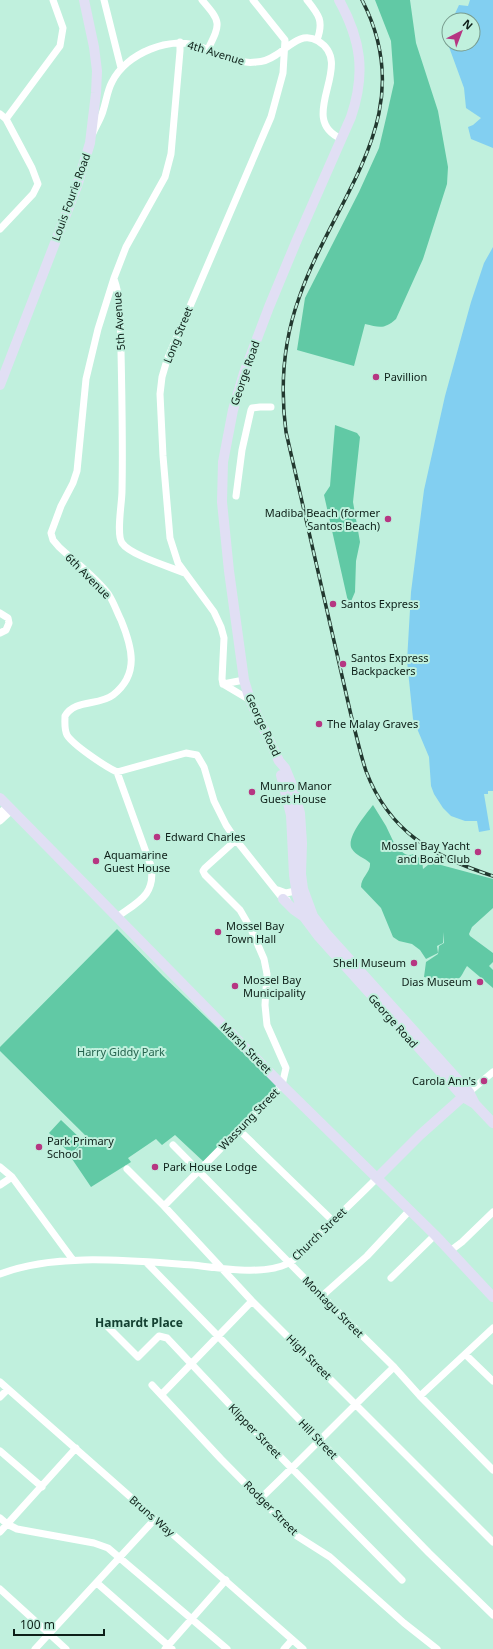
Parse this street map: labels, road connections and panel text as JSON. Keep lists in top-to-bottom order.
{
  "streets": {
    "street": [
      "4th Avenue",
      "Louis Fourie Road",
      "5th Avenue",
      "Long Street",
      "George Road",
      "6th Avenue",
      "Marsh Street",
      "Wassung Street",
      "Church Street",
      "Montagu Street",
      "High Street",
      "Klipper Street",
      "Hill Street",
      "Rodger Street",
      "Bruns Way"
    ]
  },
  "crossings": [
    ["4th Avenue", "Louis Fourie Road"],
    ["4th Avenue", "5th Avenue"],
    ["4th Avenue", "Long Street"],
    ["5th Avenue", "Long Street"],
    ["5th Avenue", "6th Avenue"],
    ["George Road", "Church Street"],
    ["Marsh Street", "Wassung Street"],
    ["Marsh Street", "Church Street"],
    ["Wassung Street", "Montagu Street"],
    ["Wassung Street", "High Street"],
    ["Church Street", "Montagu Street"],
    ["Church Street", "High Street"],
    ["Church Street", "Hill Street"]
  ],
  "districts": ["Hamardt Place"],
  "parks": ["Harry Giddy Park"],
  "places": [
    "Pavillion",
    "Madiba Beach (former Santos Beach)",
    "Santos Express",
    "Santos Express Backpackers",
    "The Malay Graves",
    "Munro Manor Guest House",
    "Edward Charles",
    "Mossel Bay Yacht and Boat Club",
    "Aquamarine Guest House",
    "Mossel Bay Town Hall",
    "Shell Museum",
    "Dias Museum",
    "Mossel Bay Municipality",
    "Carola Ann's",
    "Park Primary School",
    "Park House Lodge"
  ],
  "scale_bar": "100 m",
  "north": "top right"
}
